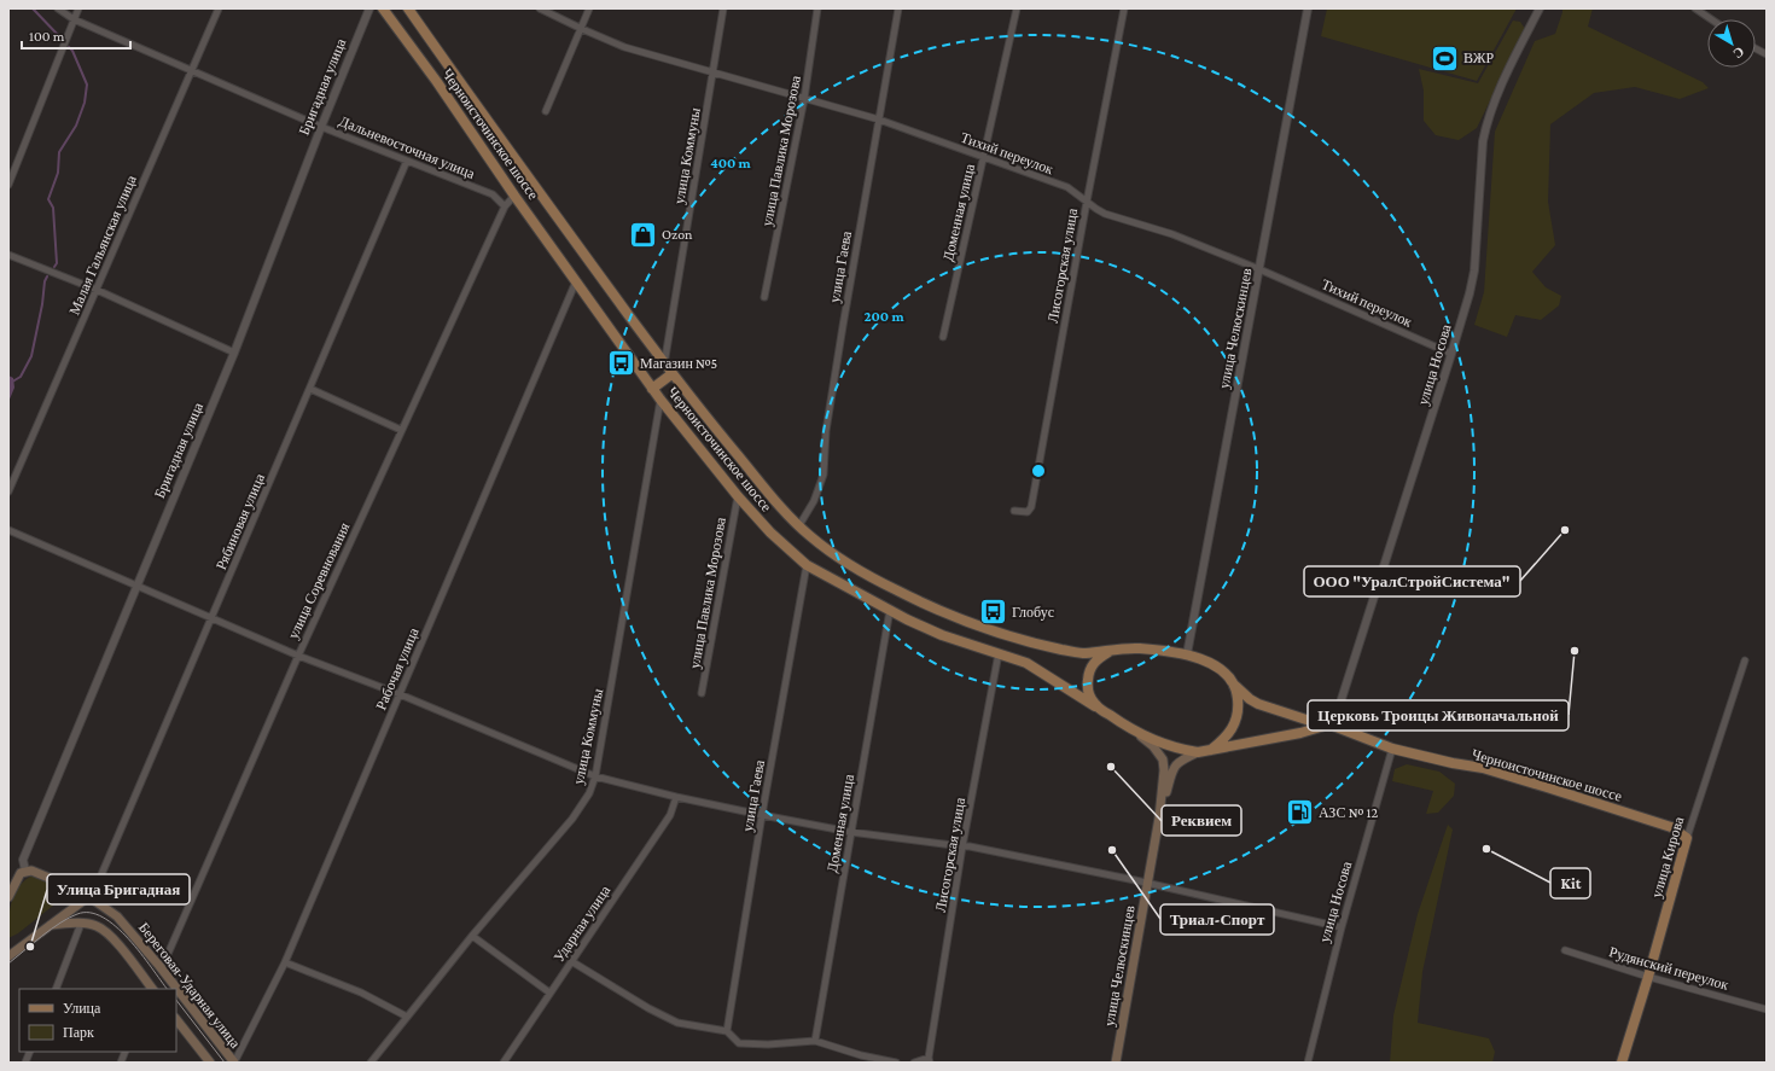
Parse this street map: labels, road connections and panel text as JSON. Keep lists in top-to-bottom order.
{
  "streets": {
    "main road": [
      "Черноисточинское шоссе",
      "улица Челюскинцев",
      "улица Кирова",
      "Береговая-Ударная улица"
    ],
    "street": [
      "Бригадная улица",
      "Дальневосточная улица",
      "улица Павлика Морозова",
      "Тихий переулок",
      "улица Коммуны",
      "Доменная улица",
      "Малая Гальянская улица",
      "Лисогорская улица",
      "улица Гаева",
      "улица Носова",
      "Рябиновая улица",
      "улица Соревнования",
      "Рабочая улица",
      "Ударная улица",
      "Рудянский переулок"
    ]
  },
  "crossings": [
    ["Бригадная улица", "Дальневосточная улица"],
    ["Бригадная улица", "Береговая-Ударная улица"],
    ["Черноисточинское шоссе", "улица Павлика Морозова"],
    ["Черноисточинское шоссе", "улица Коммуны"],
    ["Черноисточинское шоссе", "Доменная улица"],
    ["Черноисточинское шоссе", "Лисогорская улица"],
    ["Черноисточинское шоссе", "улица Гаева"],
    ["Черноисточинское шоссе", "улица Челюскинцев"],
    ["Черноисточинское шоссе", "улица Носова"],
    ["Черноисточинское шоссе", "улица Соревнования"],
    ["Черноисточинское шоссе", "Рабочая улица"],
    ["Черноисточинское шоссе", "улица Кирова"],
    ["Дальневосточная улица", "Малая Гальянская улица"],
    ["Дальневосточная улица", "Рябиновая улица"],
    ["Дальневосточная улица", "улица Соревнования"],
    ["улица Павлика Морозова", "Тихий переулок"],
    ["Тихий переулок", "улица Коммуны"],
    ["Тихий переулок", "Доменная улица"],
    ["Тихий переулок", "Лисогорская улица"],
    ["Тихий переулок", "улица Гаева"],
    ["Тихий переулок", "улица Челюскинцев"],
    ["Тихий переулок", "улица Носова"],
    ["Рябиновая улица", "Береговая-Ударная улица"],
    ["улица Соревнования", "Береговая-Ударная улица"],
    ["Рабочая улица", "Береговая-Ударная улица"],
    ["улица Кирова", "Рудянский переулок"]
  ],
  "places": {
    "sports": ["ВЖР"],
    "shop": ["Ozon"],
    "bus stop": ["Магазин №5", "Глобус"],
    "other": [
      "ООО \"УралСтройСистема\"",
      "Церковь Троицы Живоначальной",
      "Реквием",
      "Kit",
      "Триал-Спорт",
      "Улица Бригадная"
    ],
    "fuel station": ["АЗС № 12"]
  },
  "legend": ["Улица", "Парк"],
  "scale_bar": "100 m",
  "north": "bottom right",
  "rings": ["400 m", "200 m"]
}
